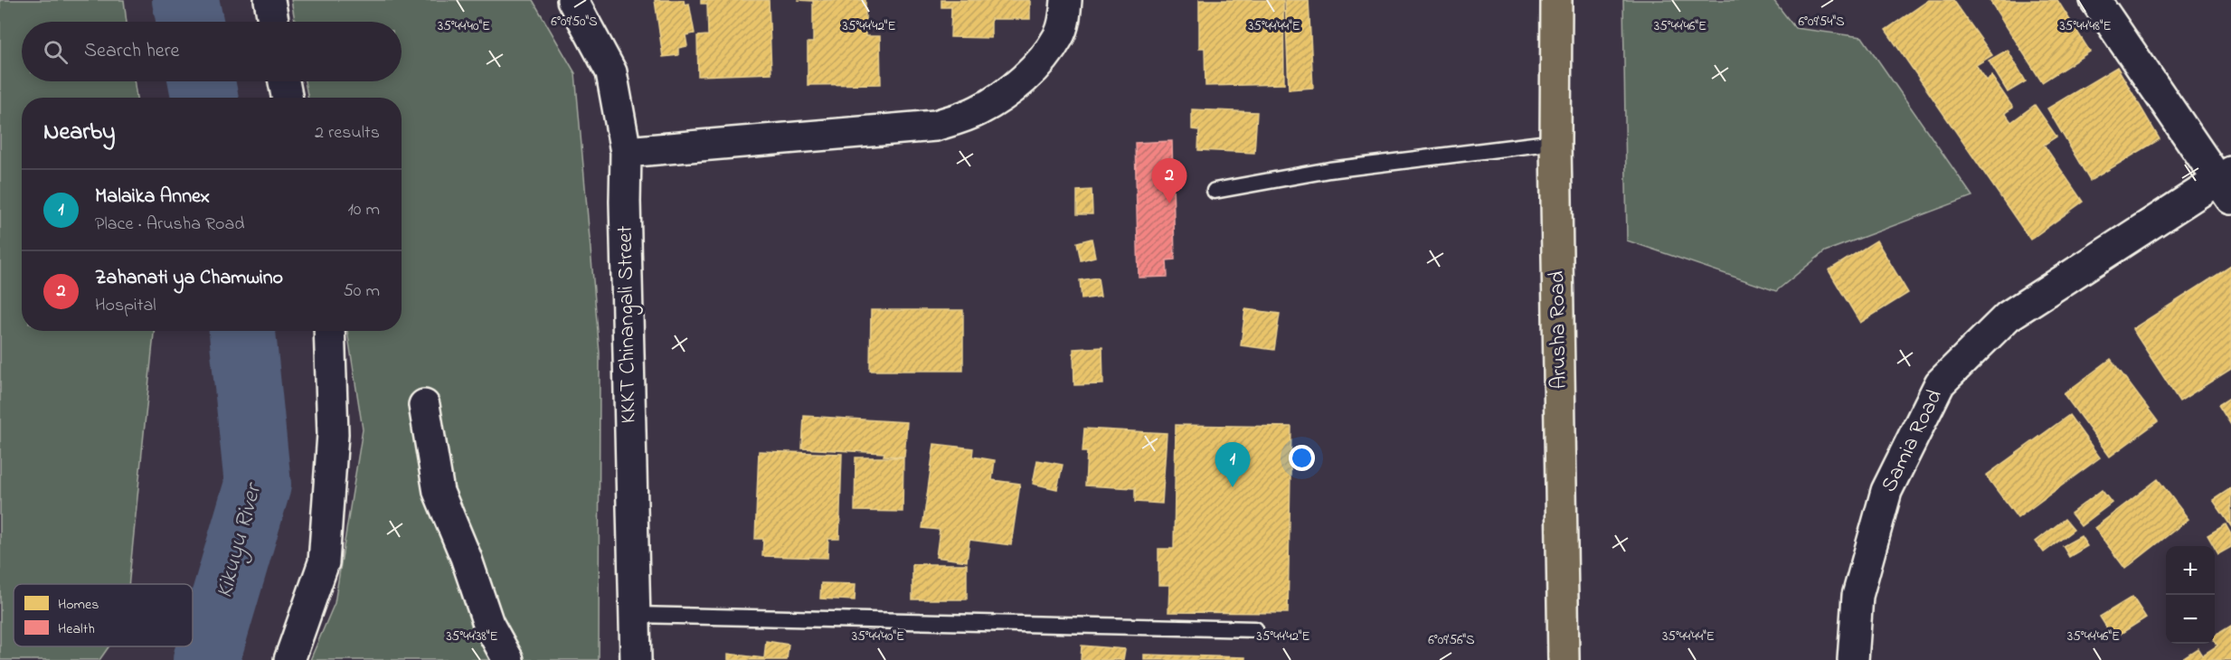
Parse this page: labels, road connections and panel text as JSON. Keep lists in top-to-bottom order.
{
  "streets": {
    "highway": ["Arusha Road"],
    "street": ["KKKT Chinangali Street", "Samia Road"]
  },
  "water": ["Kikuyu River"],
  "legend": ["Homes", "Health"],
  "page": {
    "search": "Search here",
    "heading": ["Nearby", "2 results"],
    "pins": ["2", "1"],
    "list": [
      {
        "mark": "1",
        "name": "Malaika Annex",
        "note": "Place · Arusha Road",
        "value": "10 m"
      },
      {
        "mark": "2",
        "name": "Zahanati ya Chamwino",
        "note": "Hospital",
        "value": "50 m"
      }
    ],
    "map_buttons": ["+", "−"]
  },
  "coordinates": [
    "6°09'50\"S",
    "6°09'54\"S",
    "35°44'42\"E",
    "35°44'44\"E",
    "35°44'46\"E",
    "35°44'48\"E",
    "35°44'40\"E",
    "35°44'38\"E",
    "6°09'56\"S"
  ]
}
